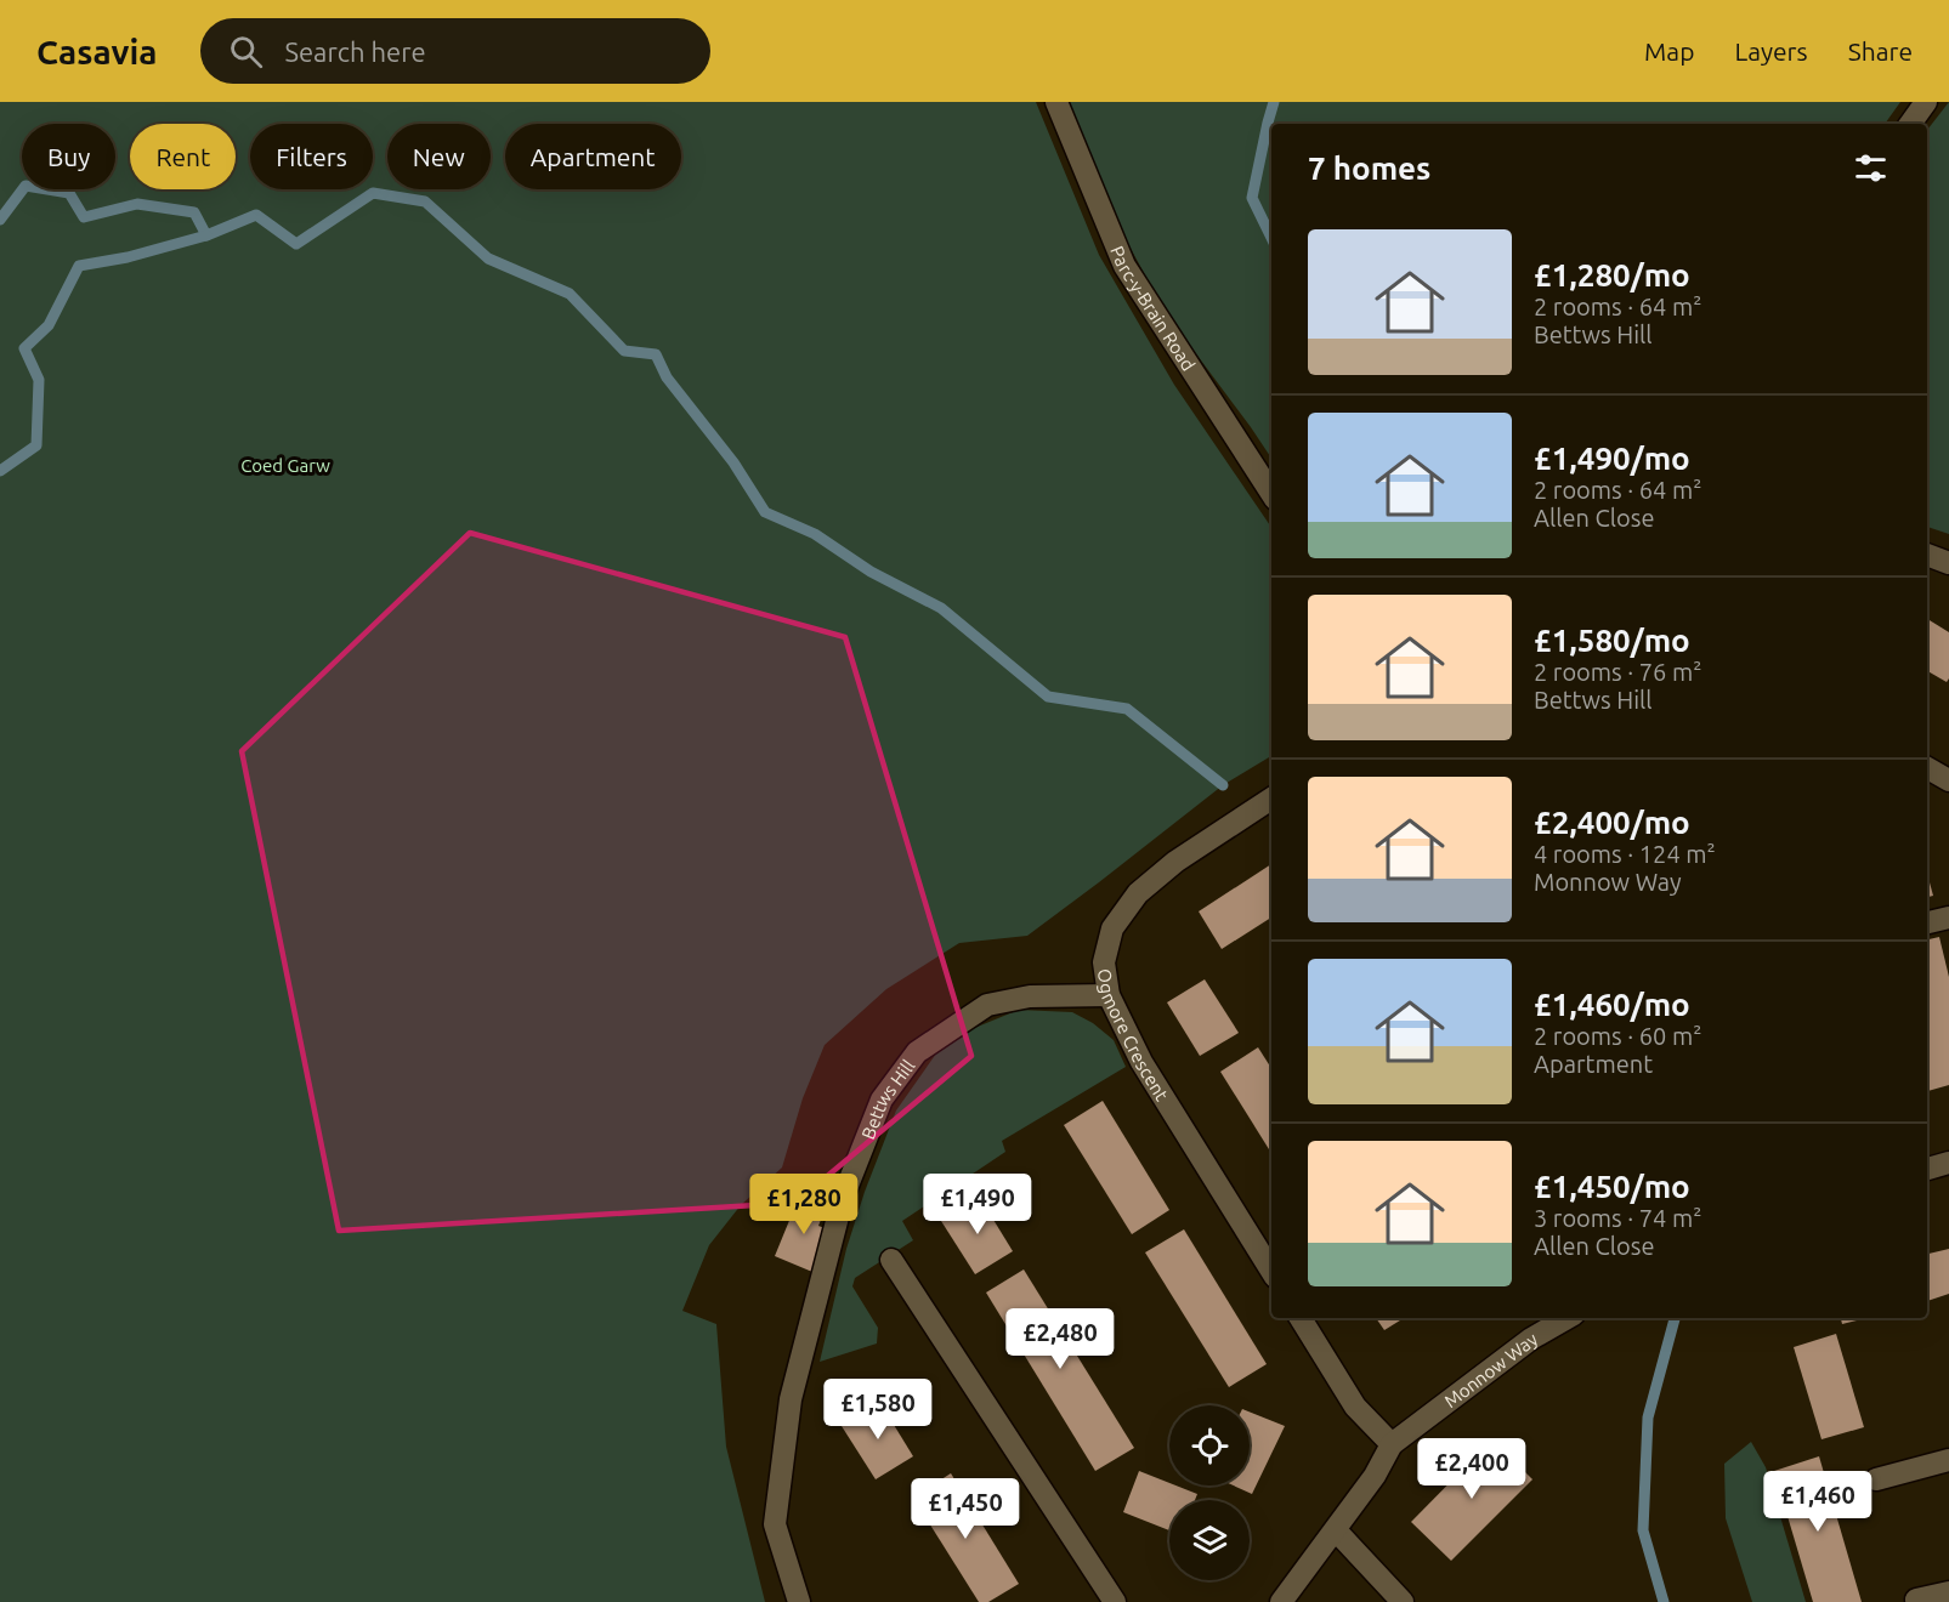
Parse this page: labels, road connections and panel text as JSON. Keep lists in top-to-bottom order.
{
  "streets": {
    "street": [
      "Parc-y-Brain Road",
      "Ogmore Crescent",
      "Bettws Hill",
      "Monnow Way"
    ]
  },
  "crossings": [
    ["Ogmore Crescent", "Bettws Hill"]
  ],
  "parks": ["Coed Garw"],
  "page": {
    "header": "Casavia",
    "search": "Search here",
    "nav": ["Map", "Layers", "Share"],
    "chip": [
      "Buy",
      "Rent",
      "Filters",
      "New",
      "Apartment"
    ],
    "heading": "7 homes",
    "list": [
      {
        "name": "£1,280/mo",
        "note": "2 rooms · 64 m² · Bettws Hill"
      },
      {
        "name": "£1,490/mo",
        "note": "2 rooms · 64 m² · Allen Close"
      },
      {
        "name": "£1,580/mo",
        "note": "2 rooms · 76 m² · Bettws Hill"
      },
      {
        "name": "£2,400/mo",
        "note": "4 rooms · 124 m² · Monnow Way"
      },
      {
        "name": "£1,460/mo",
        "note": "2 rooms · 60 m² · Apartment"
      },
      {
        "name": "£1,450/mo",
        "note": "3 rooms · 74 m² · Allen Close"
      }
    ],
    "price": [
      "£1,280",
      "£1,490",
      "£2,480",
      "£1,580",
      "£2,400",
      "£1,460",
      "£1,450"
    ]
  }
}
